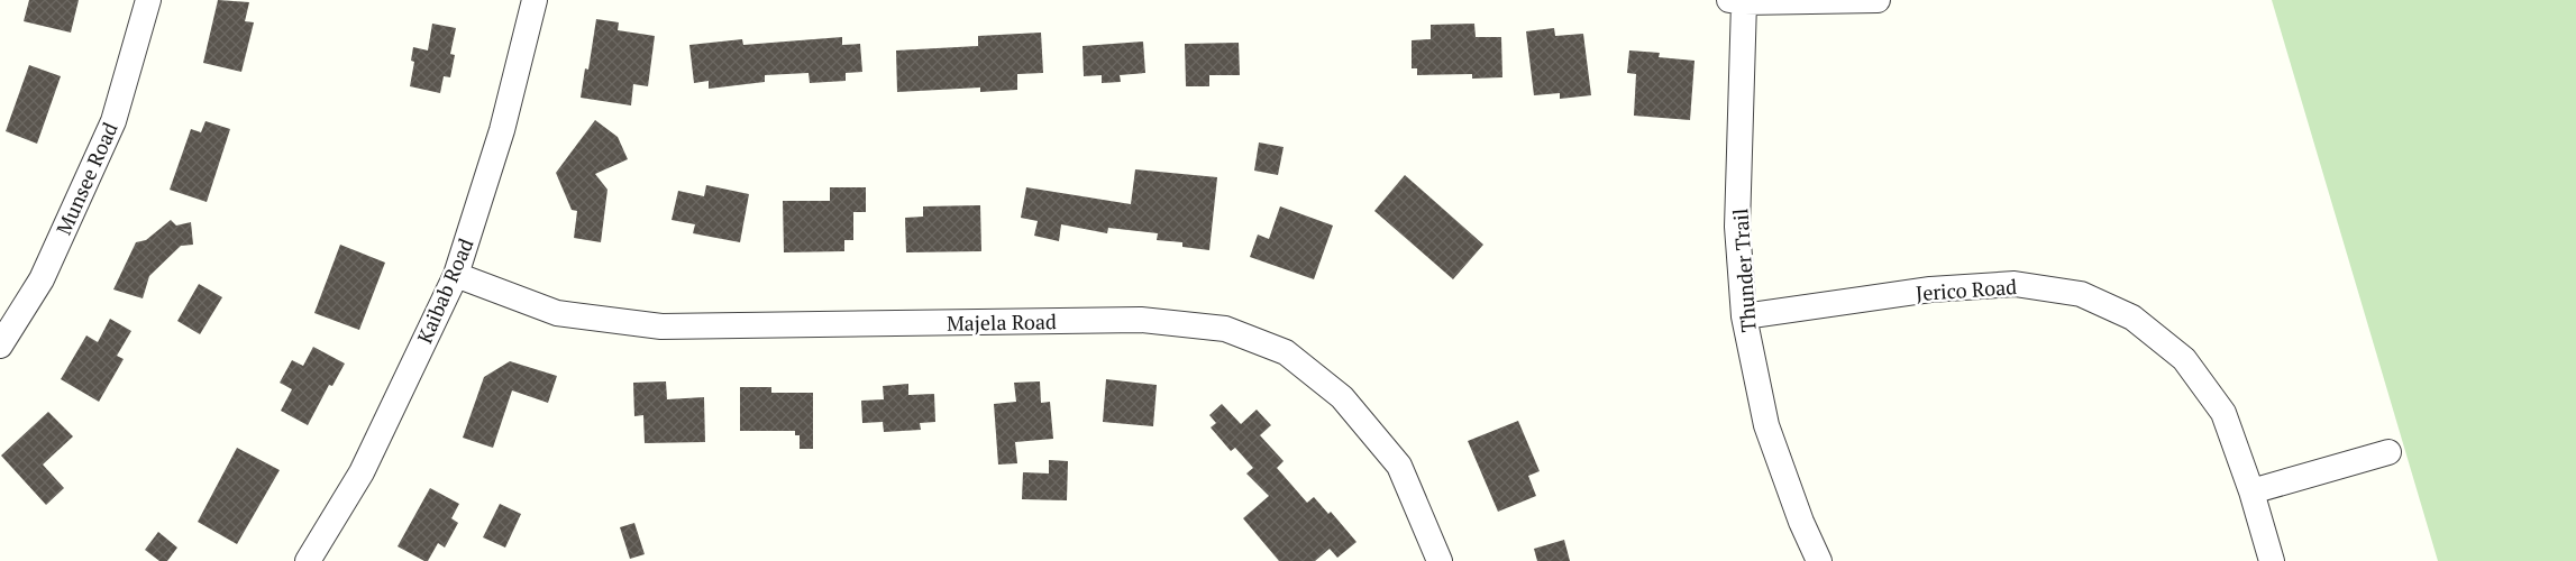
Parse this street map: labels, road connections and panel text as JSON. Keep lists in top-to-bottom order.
{
  "streets": {
    "street": [
      "Munsee Road",
      "Thunder Trail",
      "Jerico Road",
      "Kaibab Road",
      "Majela Road"
    ]
  },
  "crossings": [
    ["Thunder Trail", "Jerico Road"],
    ["Kaibab Road", "Majela Road"]
  ]
}
